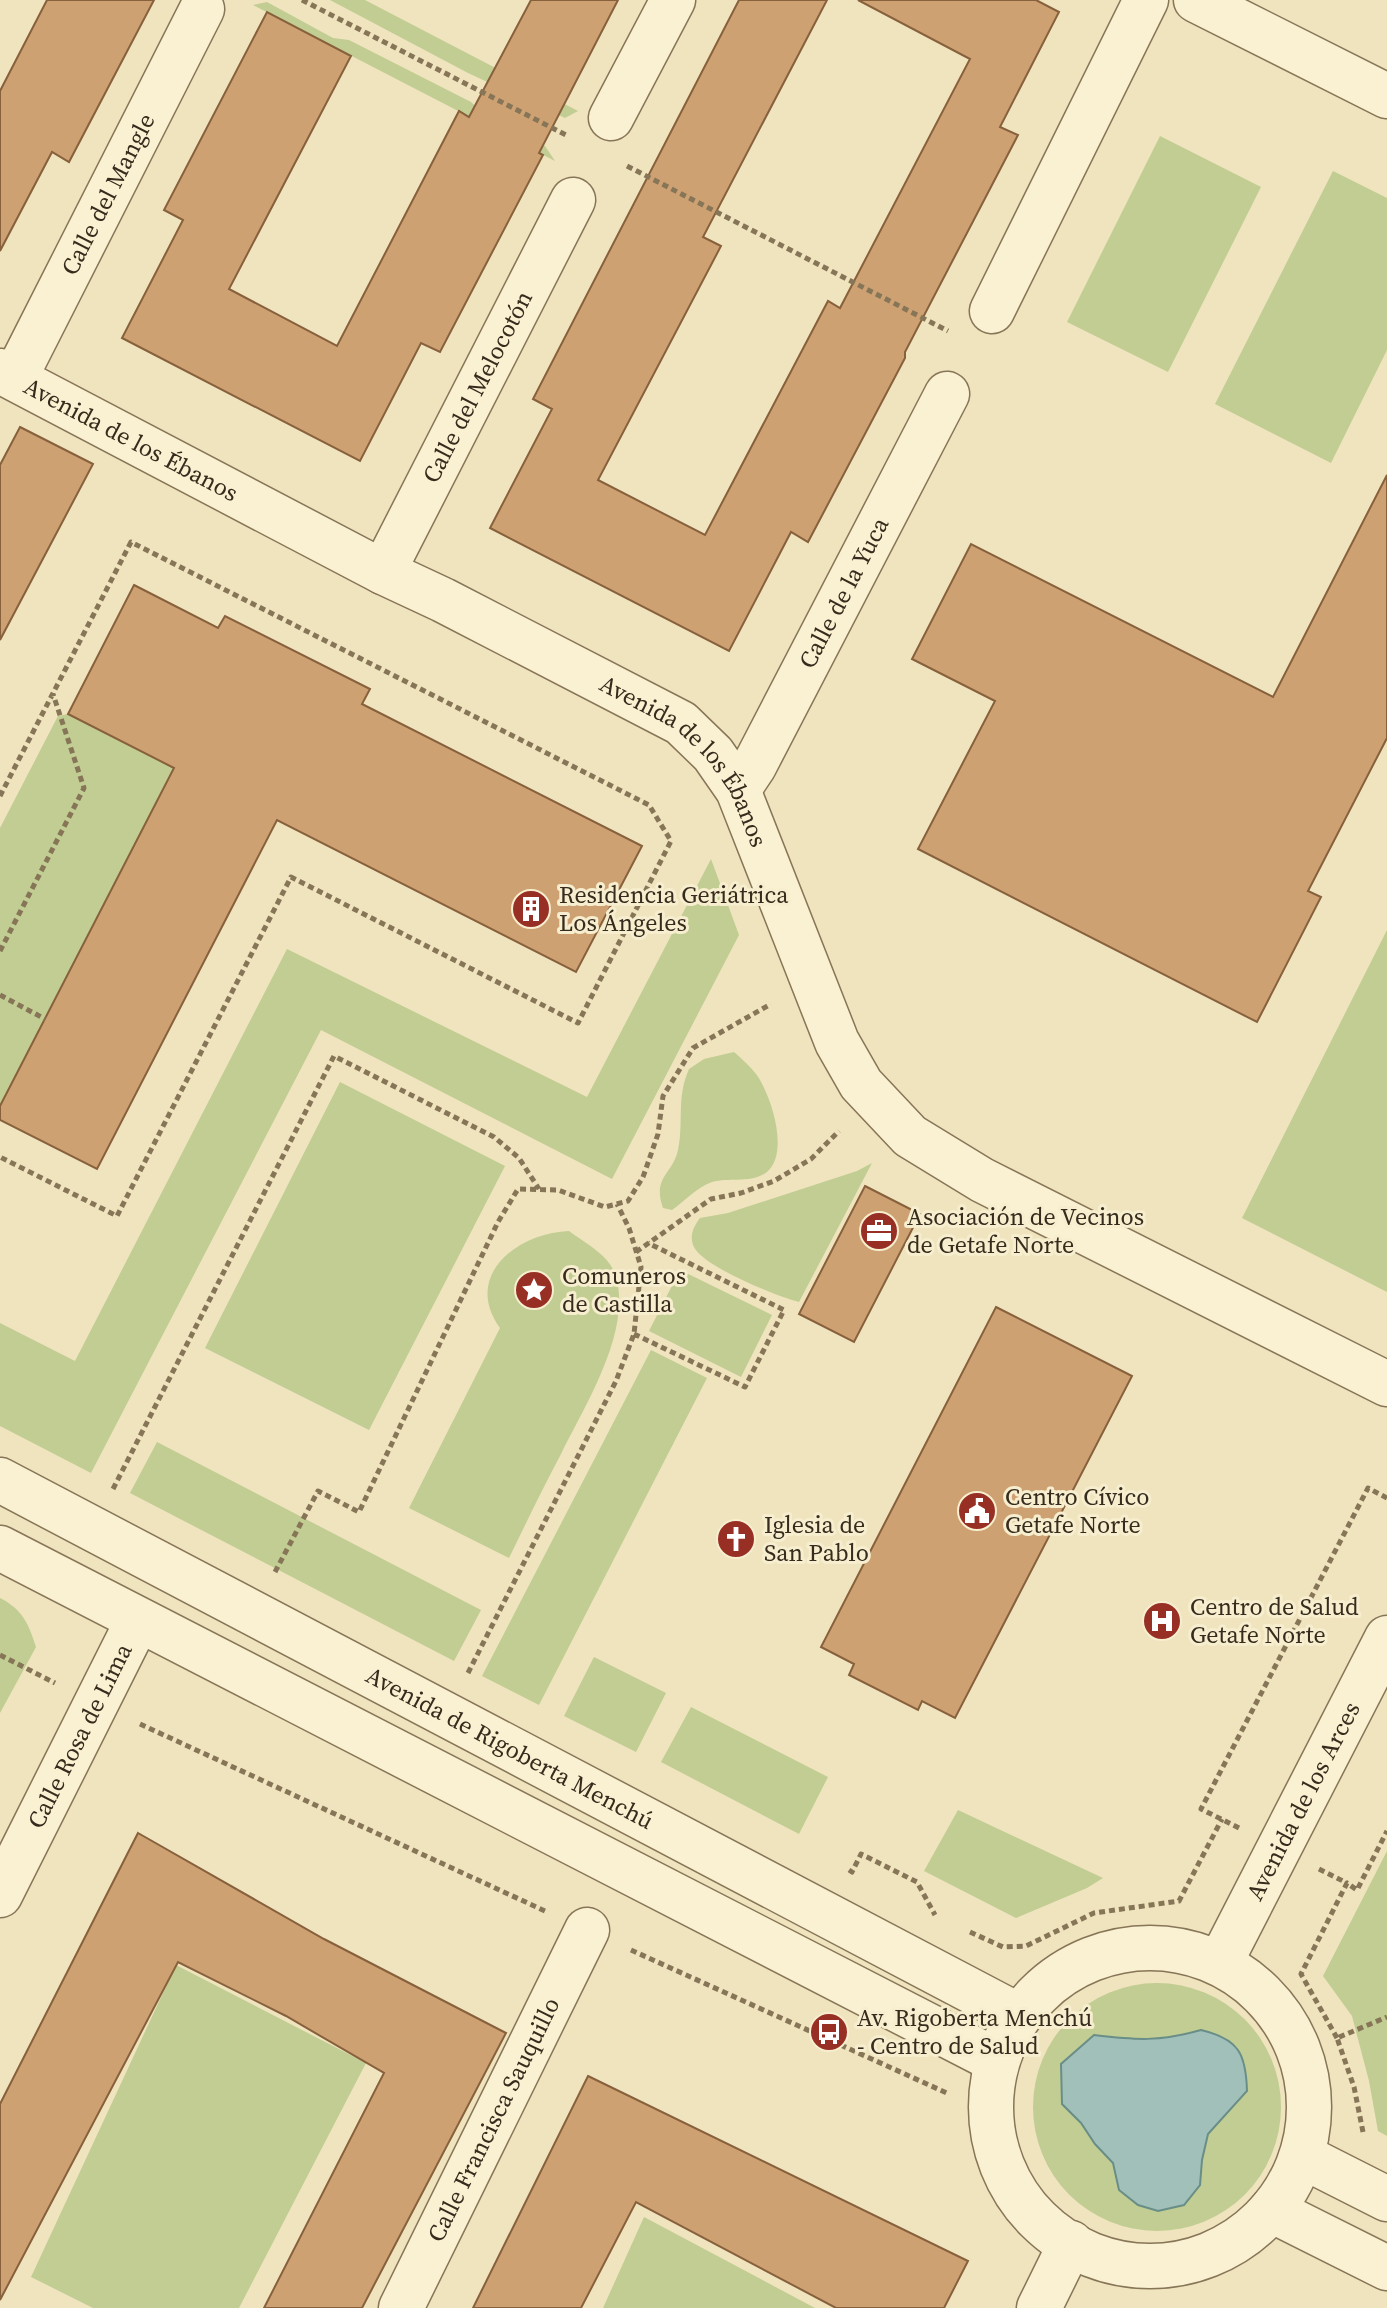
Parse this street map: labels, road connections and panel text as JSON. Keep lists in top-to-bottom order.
{
  "streets": {
    "street": [
      "Calle del Mangle",
      "Calle del Melocotón",
      "Avenida de los Ébanos",
      "Calle de la Yuca",
      "Calle Rosa de Lima",
      "Avenida de Rigoberta Menchú",
      "Avenida de los Arces",
      "Calle Francisca Sauquillo"
    ]
  },
  "crossings": [
    ["Calle del Mangle", "Avenida de los Ébanos"],
    ["Calle del Melocotón", "Avenida de los Ébanos"],
    ["Avenida de los Ébanos", "Calle de la Yuca"]
  ],
  "places": {
    "building": ["Residencia Geriátrica Los Ángeles"],
    "office": ["Asociación de Vecinos de Getafe Norte"],
    "place": ["Comuneros de Castilla"],
    "public building": ["Centro Cívico Getafe Norte"],
    "church": ["Iglesia de San Pablo"],
    "hospital": ["Centro de Salud Getafe Norte"],
    "bus stop": ["Av. Rigoberta Menchú - Centro de Salud"]
  }
}
